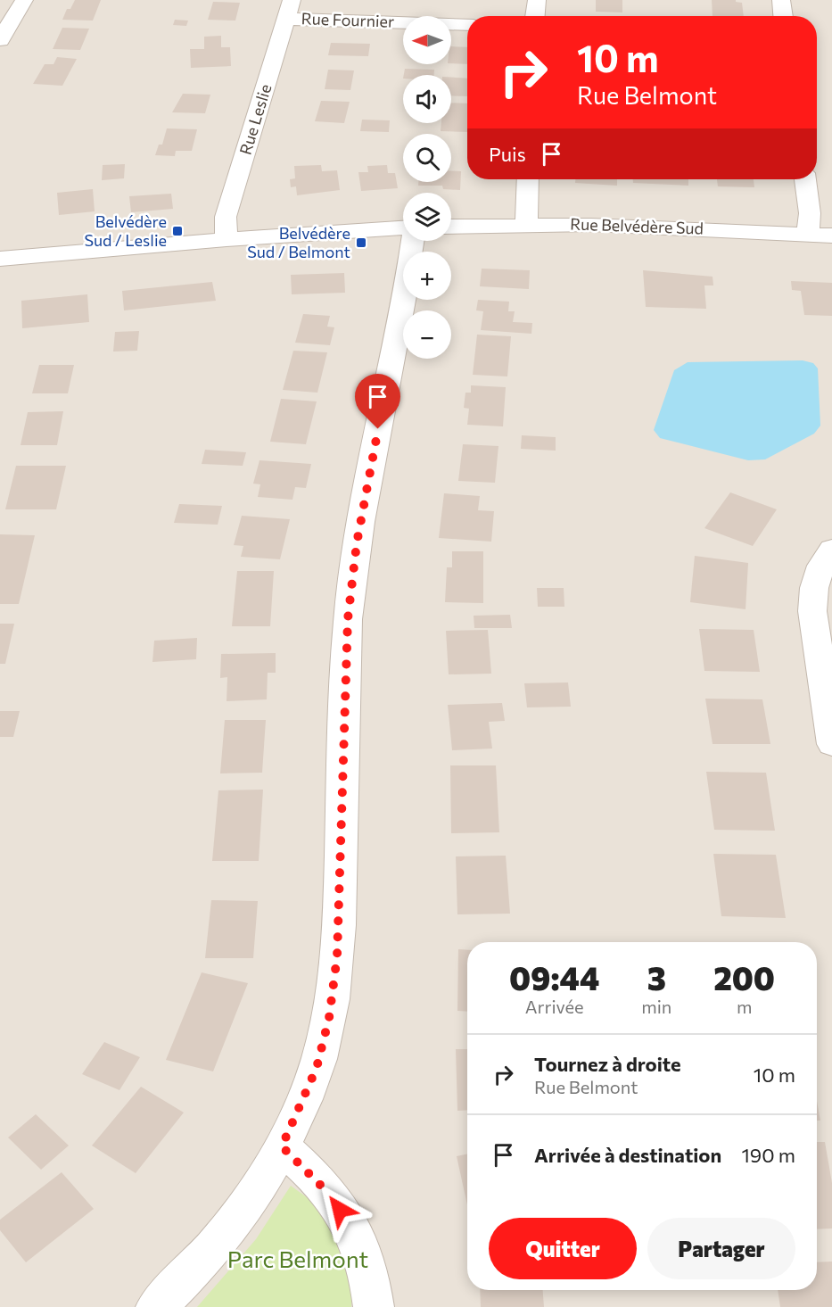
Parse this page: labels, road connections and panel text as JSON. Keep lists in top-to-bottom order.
{
  "streets": {
    "street": ["Rue Fournier", "Rue Leslie", "Rue Belvédère Sud"]
  },
  "crossings": [
    ["Rue Fournier", "Rue Leslie"]
  ],
  "parks": ["Parc Belmont"],
  "places": {
    "transit": ["Belvédère Sud / Leslie", "Belvédère Sud / Belmont"]
  },
  "north": "left",
  "page": {
    "map_buttons": ["+", "−"],
    "turn": ["10 m", "Rue Belmont"],
    "then": "Puis",
    "eta": [
      "09:44",
      "Arrivée",
      "3",
      "min",
      "200",
      "m"
    ],
    "list": [
      {
        "name": "Tournez à droite",
        "note": "Rue Belmont",
        "value": "10 m"
      },
      {
        "name": "Arrivée à destination",
        "value": "190 m"
      }
    ],
    "buttons": ["Quitter", "Partager"]
  }
}
